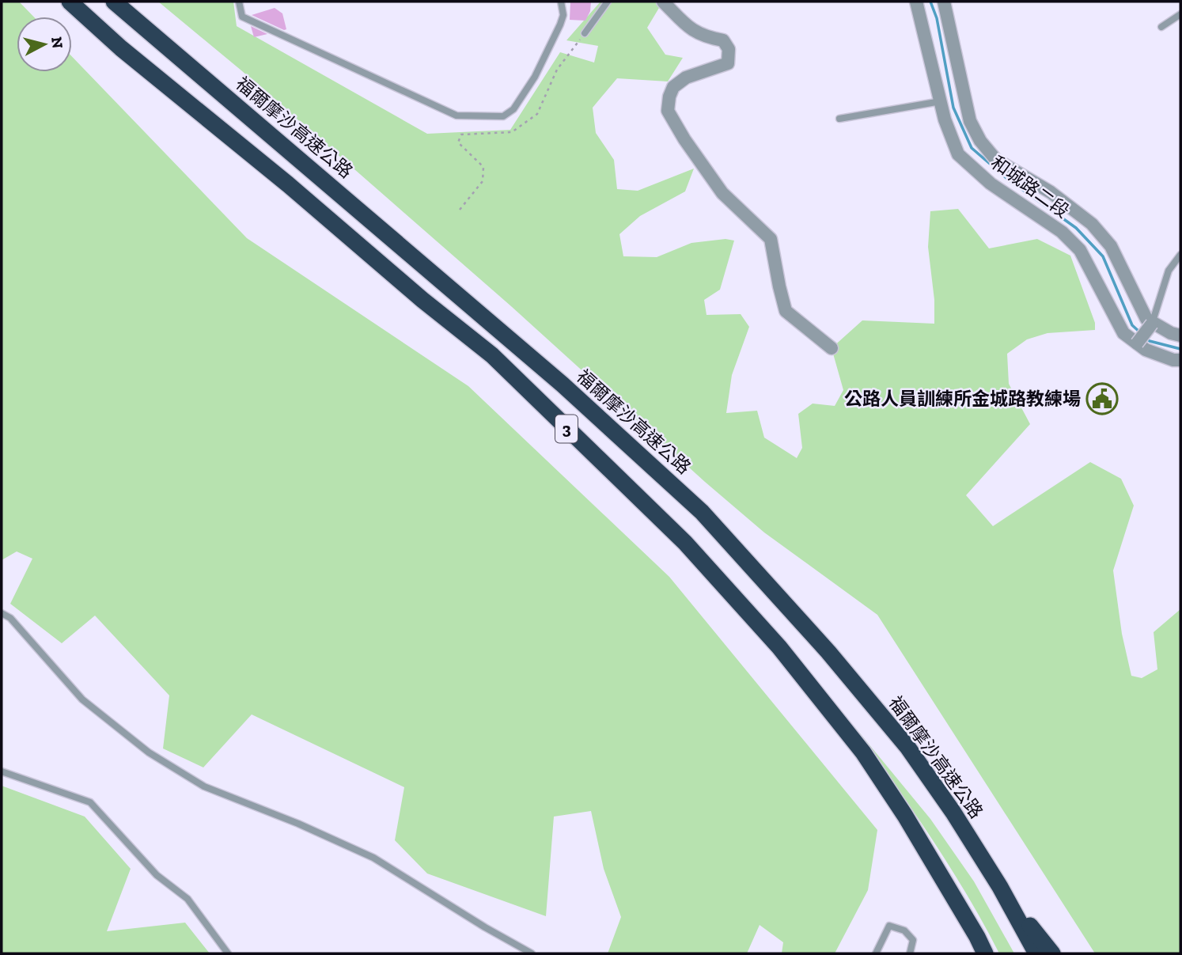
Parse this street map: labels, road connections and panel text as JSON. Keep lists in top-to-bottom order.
{
  "streets": {
    "highway": ["福爾摩沙高速公路", "3"],
    "street": ["和城路二段"]
  },
  "places": {
    "public building": ["公路人員訓練所金城路教練場"]
  },
  "north": "right"
}
